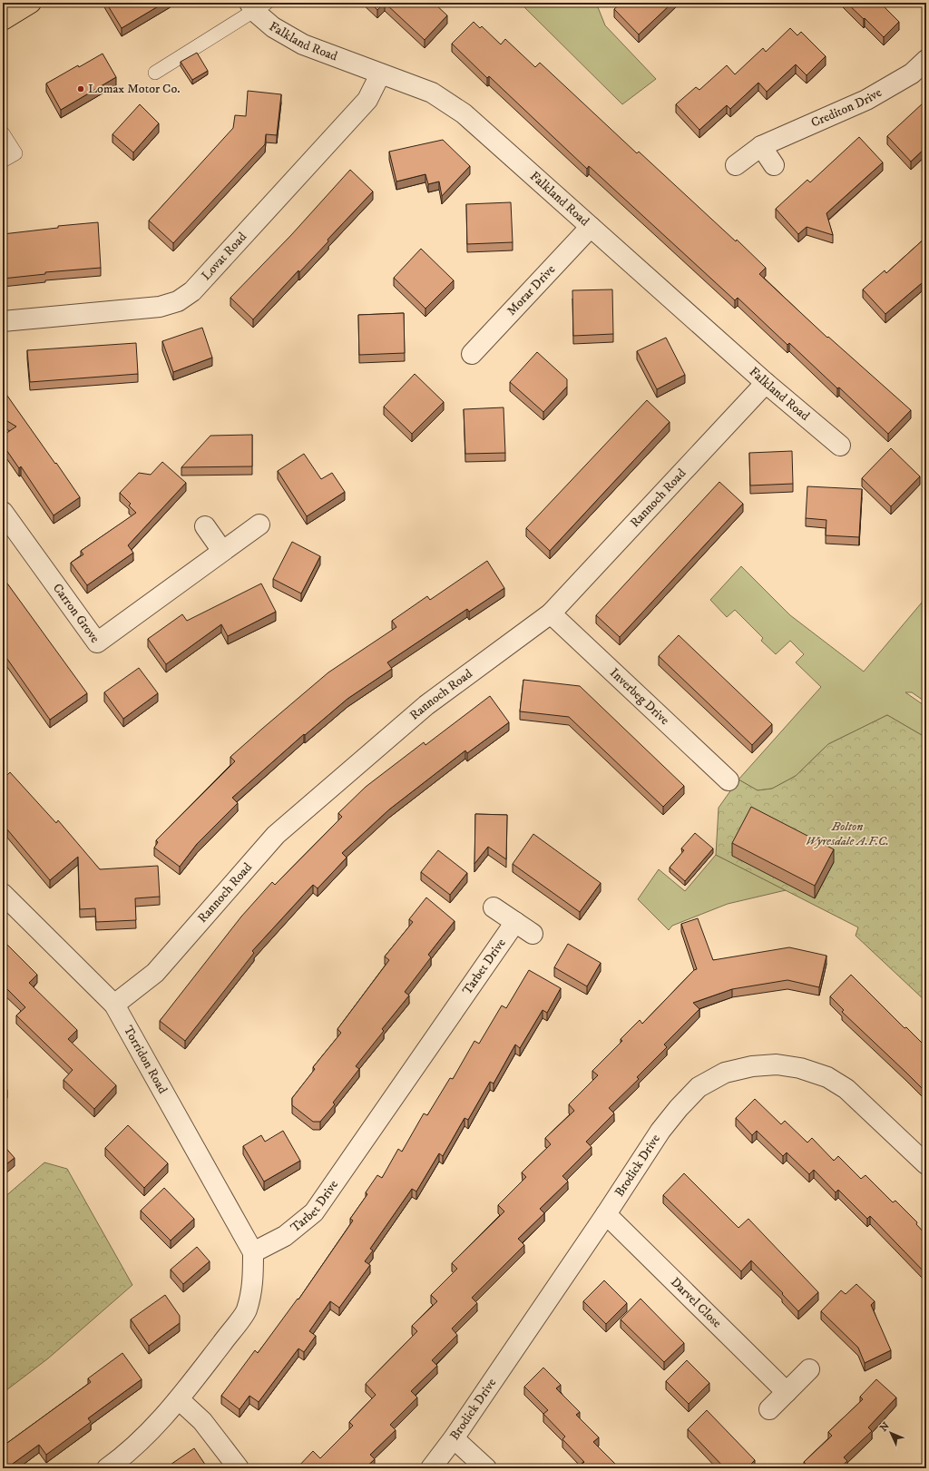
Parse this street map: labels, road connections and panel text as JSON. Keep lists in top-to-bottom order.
{
  "streets": {
    "street": [
      "Falkland Road",
      "Crediton Drive",
      "Lovat Road",
      "Morar Drive",
      "Rannoch Road",
      "Carron Grove",
      "Inverbeg Drive",
      "Tarbet Drive",
      "Torridon Road",
      "Brodick Drive",
      "Darvel Close"
    ]
  },
  "crossings": [
    ["Falkland Road", "Lovat Road"],
    ["Falkland Road", "Morar Drive"],
    ["Falkland Road", "Rannoch Road"],
    ["Rannoch Road", "Inverbeg Drive"],
    ["Rannoch Road", "Torridon Road"],
    ["Tarbet Drive", "Torridon Road"],
    ["Brodick Drive", "Darvel Close"]
  ],
  "parks": ["Bolton Wyresdale A.F.C."],
  "places": ["Lomax Motor Co."],
  "north": "top left"
}
